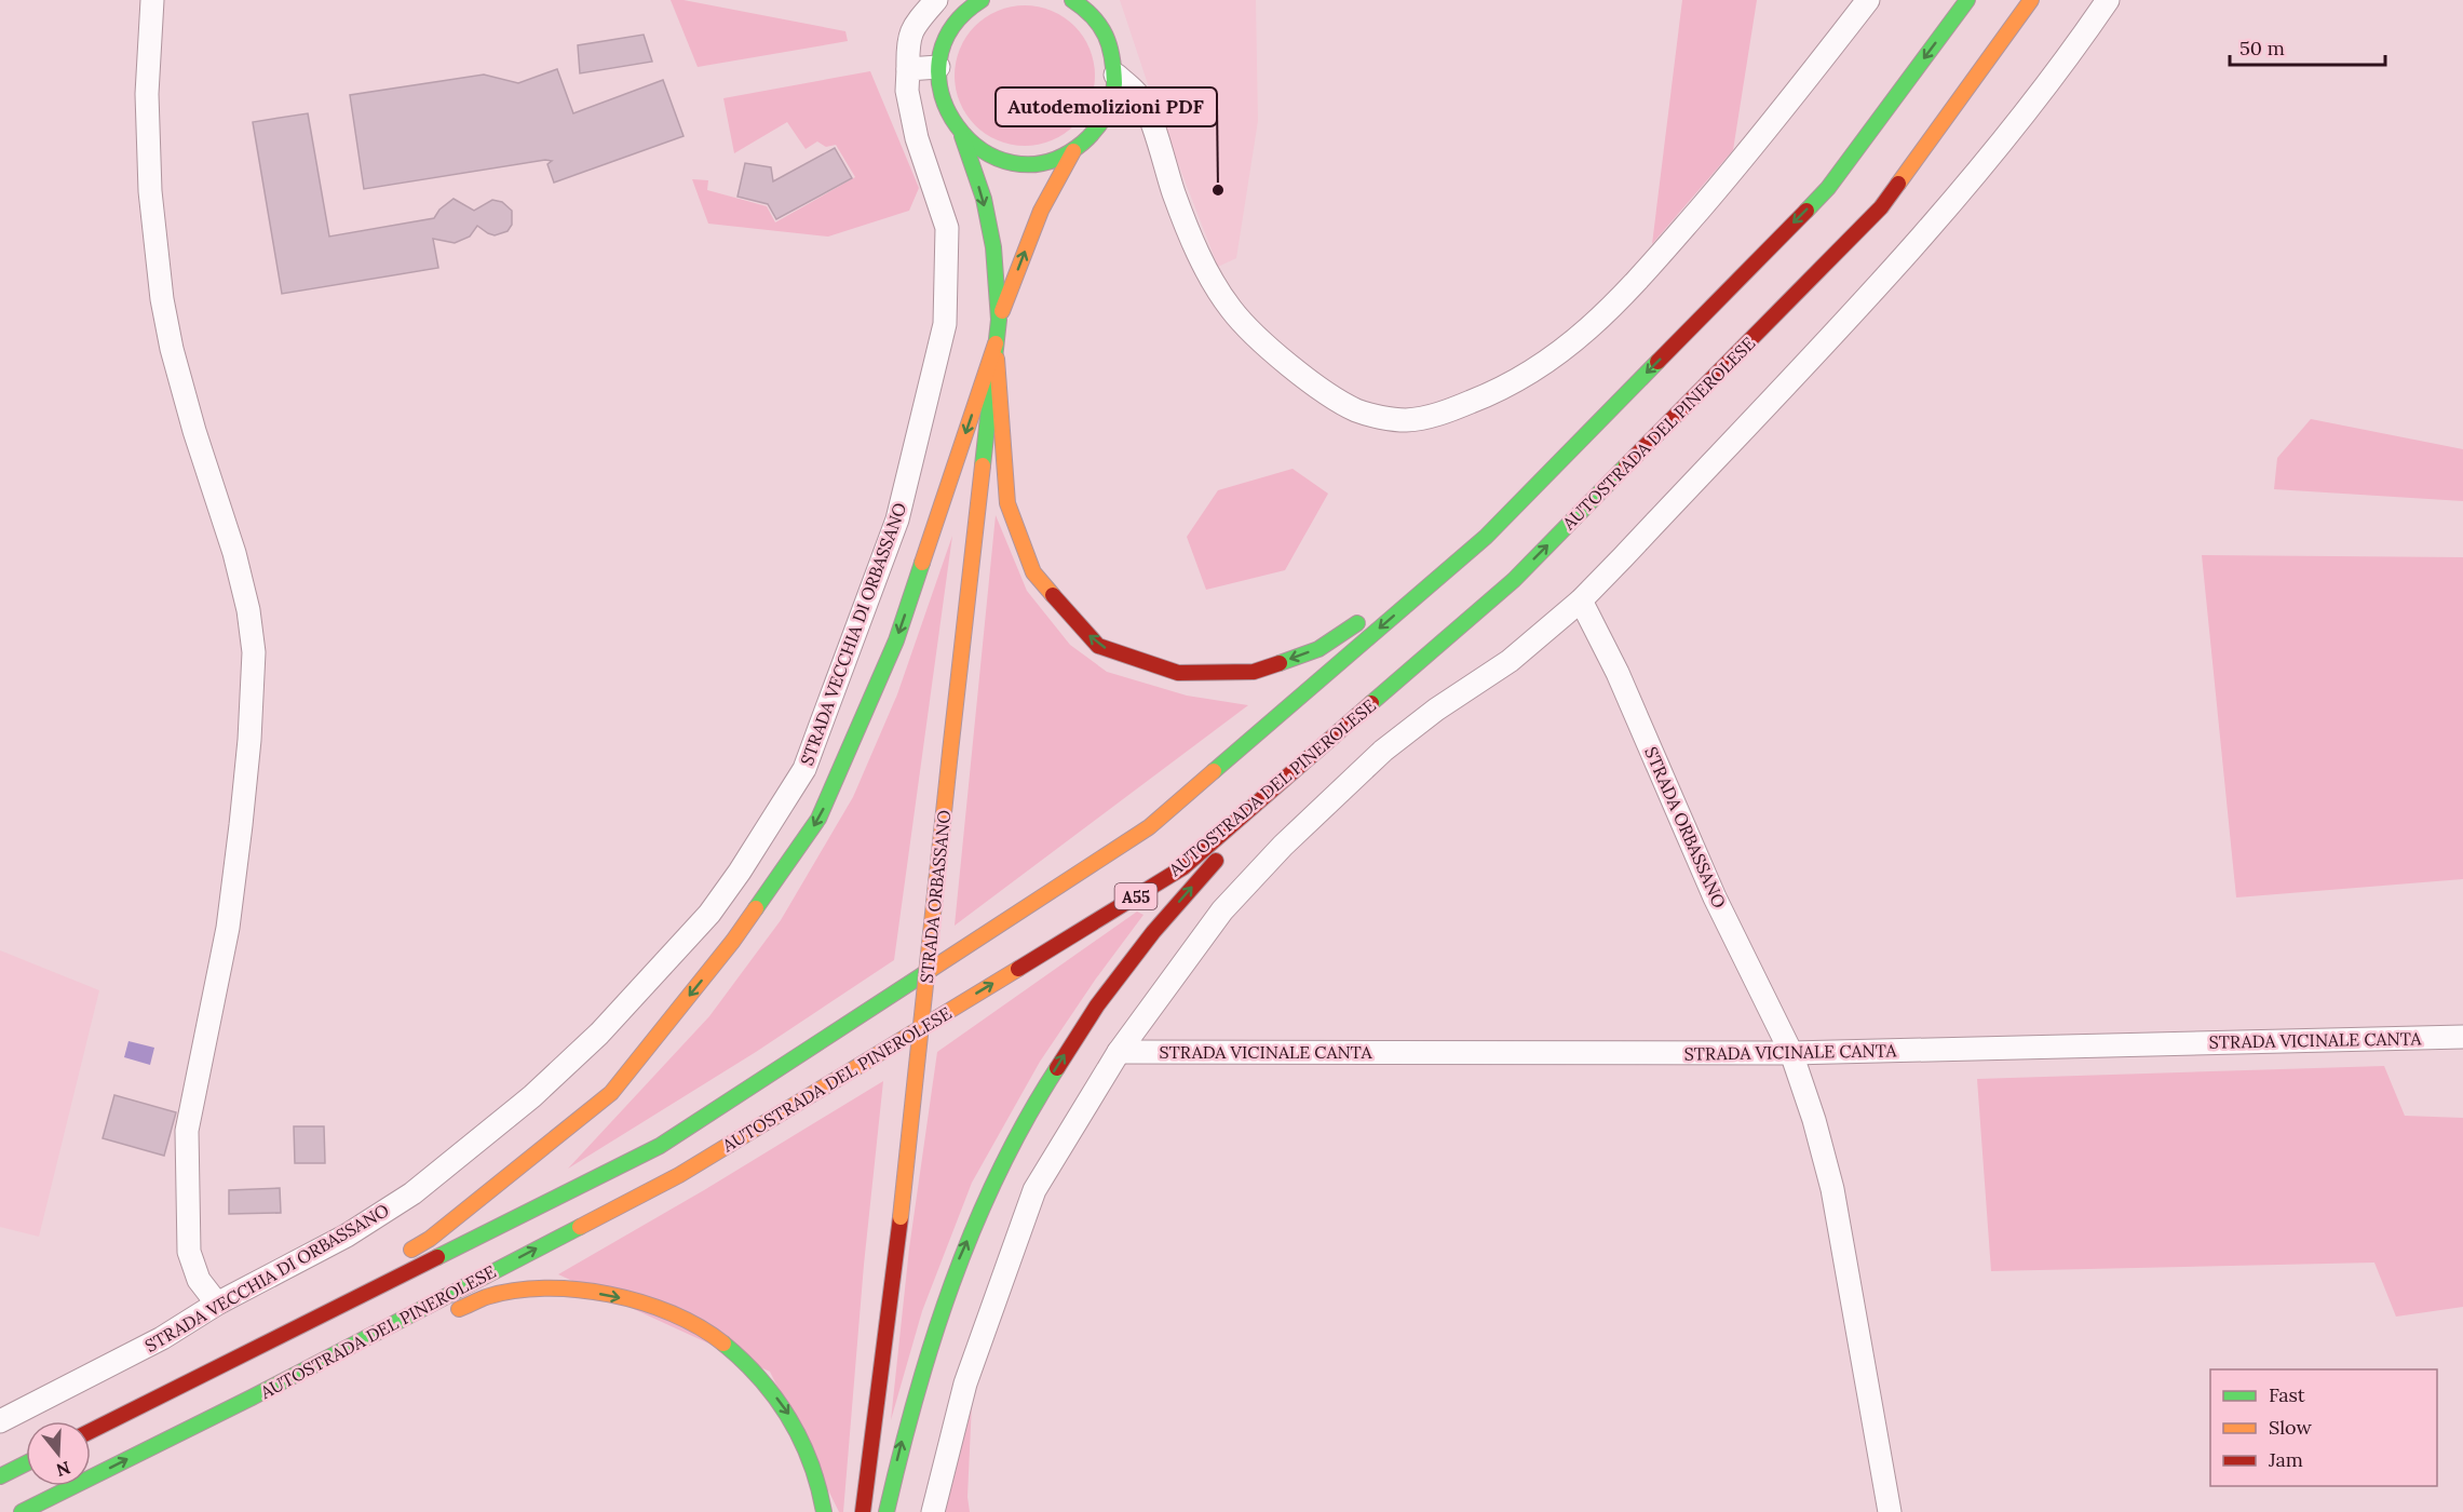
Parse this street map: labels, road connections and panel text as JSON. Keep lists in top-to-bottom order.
{
  "streets": {
    "main road": ["AUTOSTRADA DEL PINEROLESE", "STRADA ORBASSANO", "A55"],
    "street": ["STRADA VECCHIA DI ORBASSANO", "STRADA VICINALE CANTA"]
  },
  "crossings": [
    ["STRADA ORBASSANO", "STRADA VICINALE CANTA"]
  ],
  "places": ["Autodemolizioni PDF"],
  "legend": ["Fast", "Slow", "Jam"],
  "scale_bar": "50 m",
  "north": "bottom"
}
